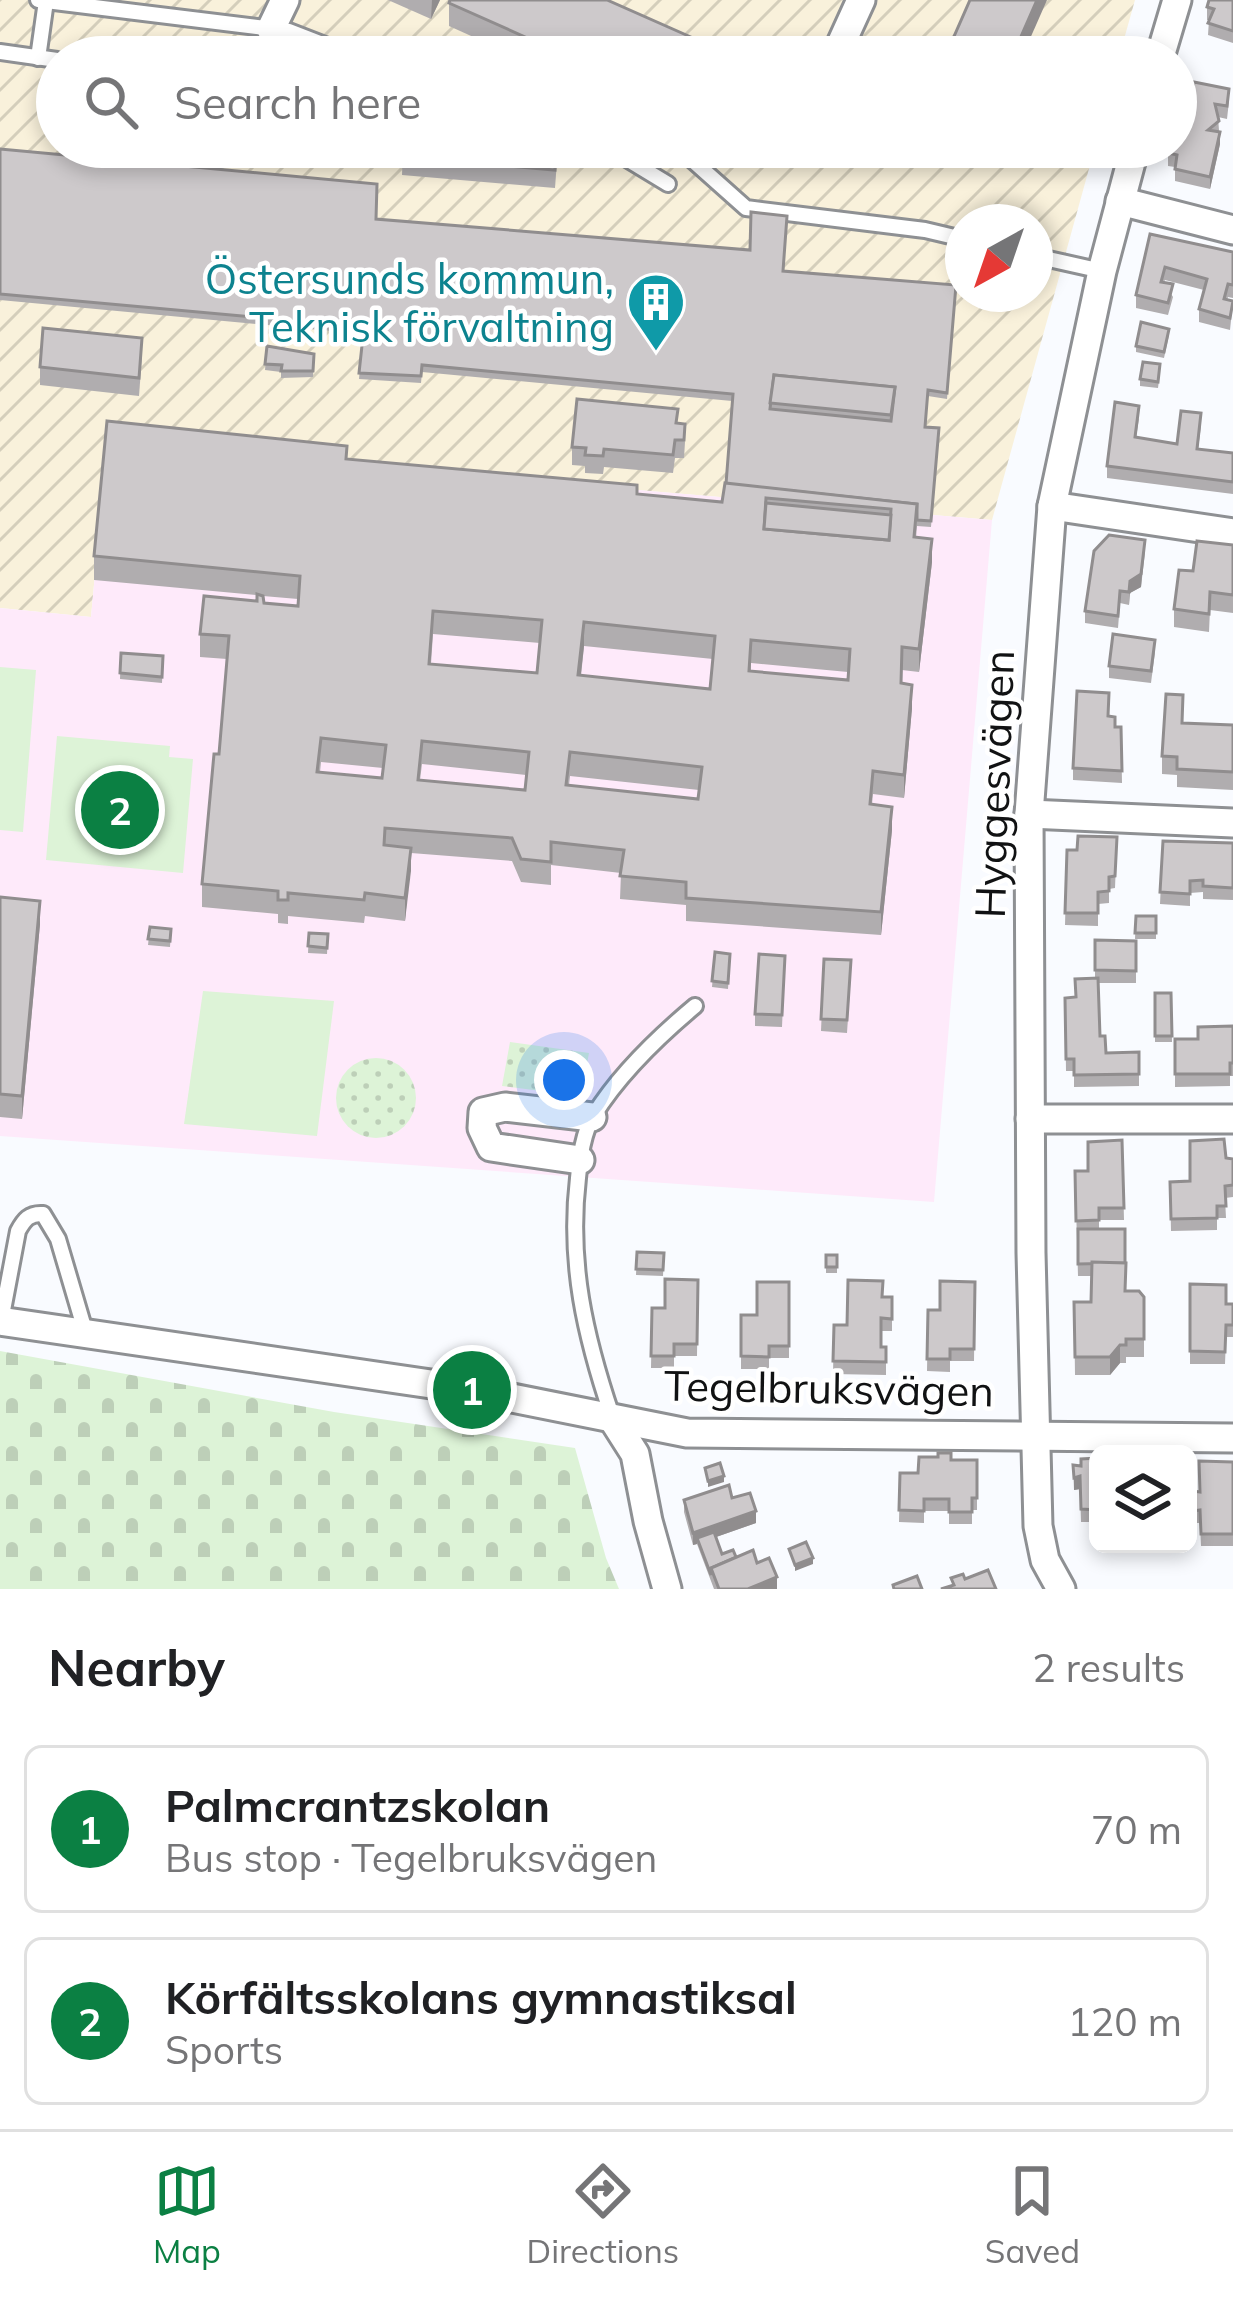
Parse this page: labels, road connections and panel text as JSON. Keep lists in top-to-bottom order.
{
  "streets": {
    "street": ["Hyggesvägen", "Tegelbruksvägen"]
  },
  "crossings": [
    ["Hyggesvägen", "Tegelbruksvägen"]
  ],
  "places": {
    "building": ["Östersunds kommun, Teknisk förvaltning"]
  },
  "north": "bottom left",
  "page": {
    "search": "Search here",
    "pins": ["2", "1"],
    "heading": ["Nearby", "2 results"],
    "list": [
      {
        "mark": "1",
        "name": "Palmcrantzskolan",
        "note": "Bus stop · Tegelbruksvägen",
        "value": "70 m"
      },
      {
        "mark": "2",
        "name": "Körfältsskolans gymnastiksal",
        "note": "Sports",
        "value": "120 m"
      }
    ],
    "nav": ["Map", "Directions", "Saved"]
  }
}
